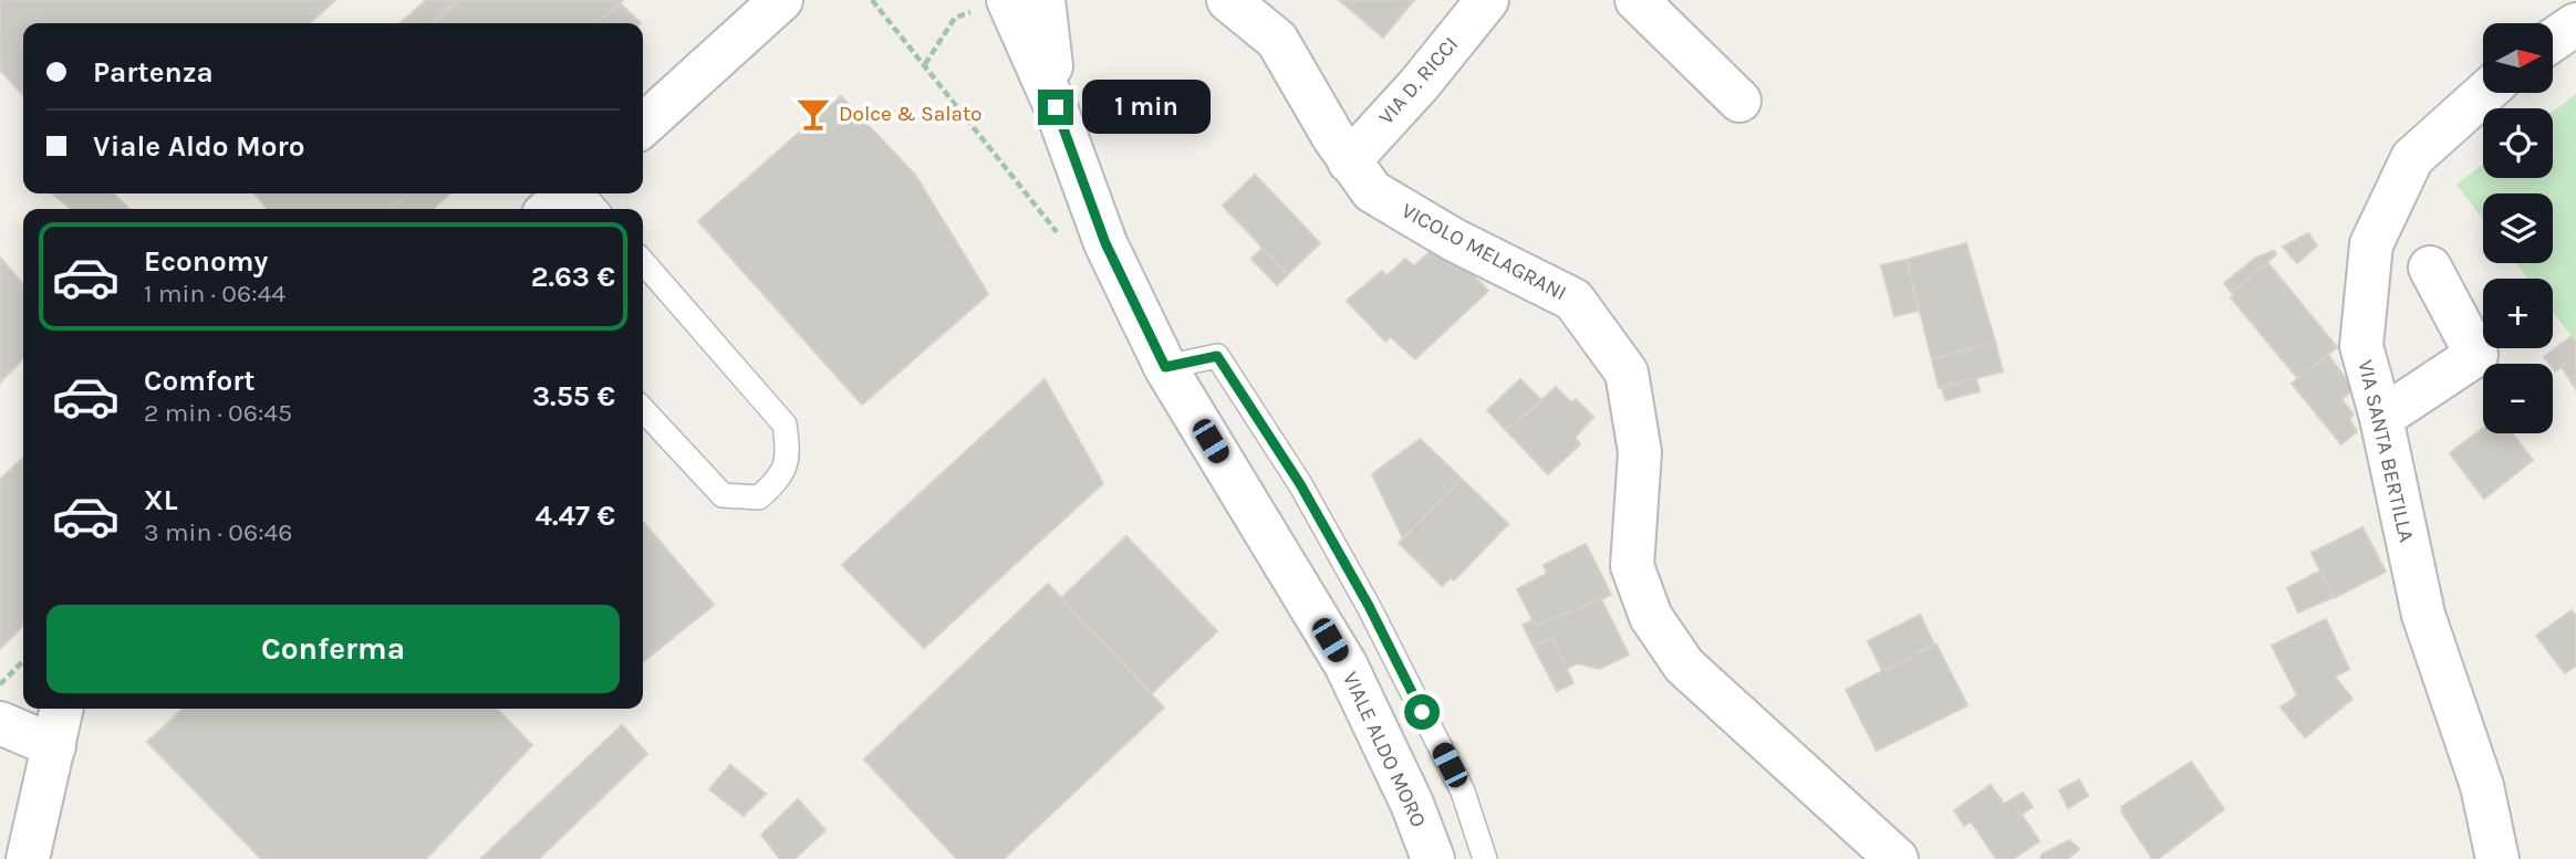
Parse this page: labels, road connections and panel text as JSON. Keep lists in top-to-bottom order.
{
  "streets": {
    "street": [
      "VIA D. RICCI",
      "VICOLO MELAGRANI",
      "VIA SANTA BERTILLA",
      "VIALE ALDO MORO"
    ]
  },
  "crossings": [
    ["VIA D. RICCI", "VICOLO MELAGRANI"]
  ],
  "places": {
    "bar": ["Dolce & Salato"]
  },
  "north": "right",
  "page": {
    "map_buttons": ["+", "−"],
    "banner": ["Partenza", "Viale Aldo Moro"],
    "bubble": "1 min",
    "list": [
      {
        "name": "Economy",
        "note": "1 min · 06:44",
        "value": "2.63 €"
      },
      {
        "name": "Comfort",
        "note": "2 min · 06:45",
        "value": "3.55 €"
      },
      {
        "name": "XL",
        "note": "3 min · 06:46",
        "value": "4.47 €"
      }
    ],
    "buttons": "Conferma"
  }
}
